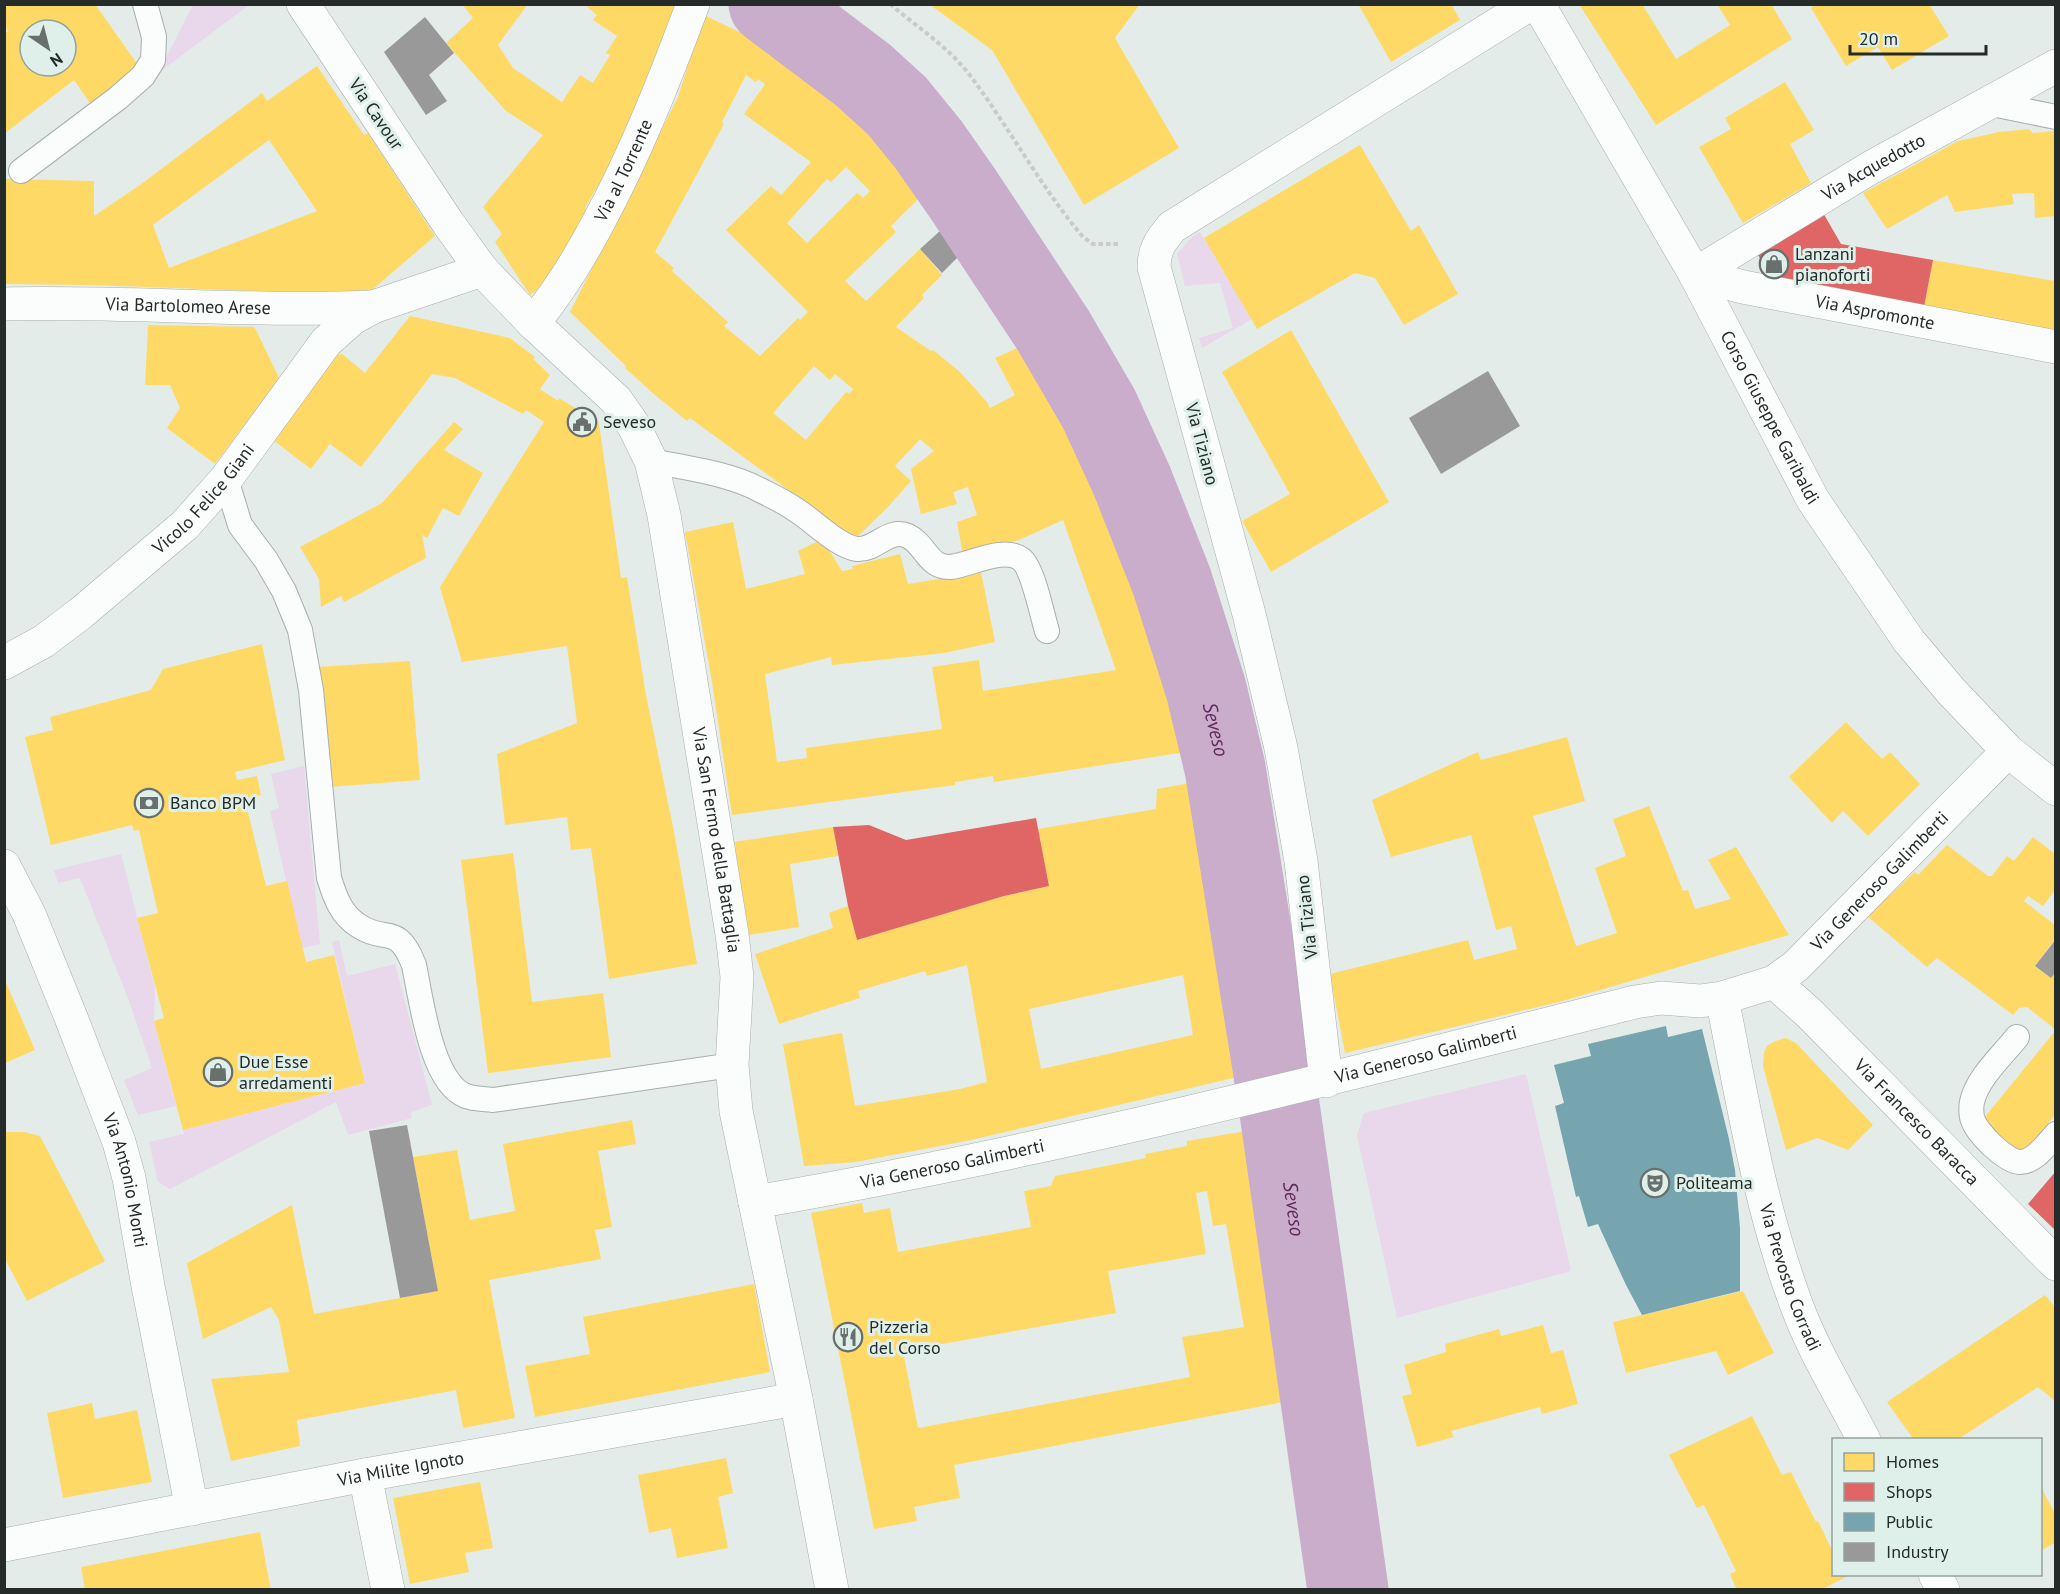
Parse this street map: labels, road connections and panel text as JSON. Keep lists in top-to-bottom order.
{
  "streets": {
    "street": [
      "Via Cavour",
      "Via Acquedotto",
      "Via al Torrente",
      "Via Bartolomeo Arese",
      "Via Aspromonte",
      "Corso Giuseppe Garibaldi",
      "Via Tiziano",
      "Vicolo Felice Giani",
      "Via San Fermo della Battaglia",
      "Via Generoso Galimberti",
      "Via Francesco Baracca",
      "Via Antonio Monti",
      "Via Prevosto Corradi",
      "Via Milite Ignoto"
    ]
  },
  "crossings": [
    ["Via Cavour", "Via San Fermo della Battaglia"],
    ["Via Acquedotto", "Via Aspromonte"],
    ["Via Acquedotto", "Corso Giuseppe Garibaldi"],
    ["Via al Torrente", "Via San Fermo della Battaglia"],
    ["Via Bartolomeo Arese", "Vicolo Felice Giani"],
    ["Via Aspromonte", "Corso Giuseppe Garibaldi"],
    ["Corso Giuseppe Garibaldi", "Via Generoso Galimberti"],
    ["Via Tiziano", "Via Generoso Galimberti"],
    ["Via San Fermo della Battaglia", "Via Generoso Galimberti"],
    ["Via San Fermo della Battaglia", "Via Milite Ignoto"],
    ["Via Generoso Galimberti", "Via Francesco Baracca"],
    ["Via Generoso Galimberti", "Via Prevosto Corradi"],
    ["Via Antonio Monti", "Via Milite Ignoto"]
  ],
  "water": ["Seveso"],
  "places": {
    "shop": ["Lanzani pianoforti", "Due Esse arredamenti"],
    "public building": ["Seveso"],
    "bank": ["Banco BPM"],
    "theatre": ["Politeama"],
    "restaurant": ["Pizzeria del Corso"]
  },
  "legend": [
    "Homes",
    "Shops",
    "Public",
    "Industry"
  ],
  "scale_bar": "20 m",
  "north": "bottom right"
}
